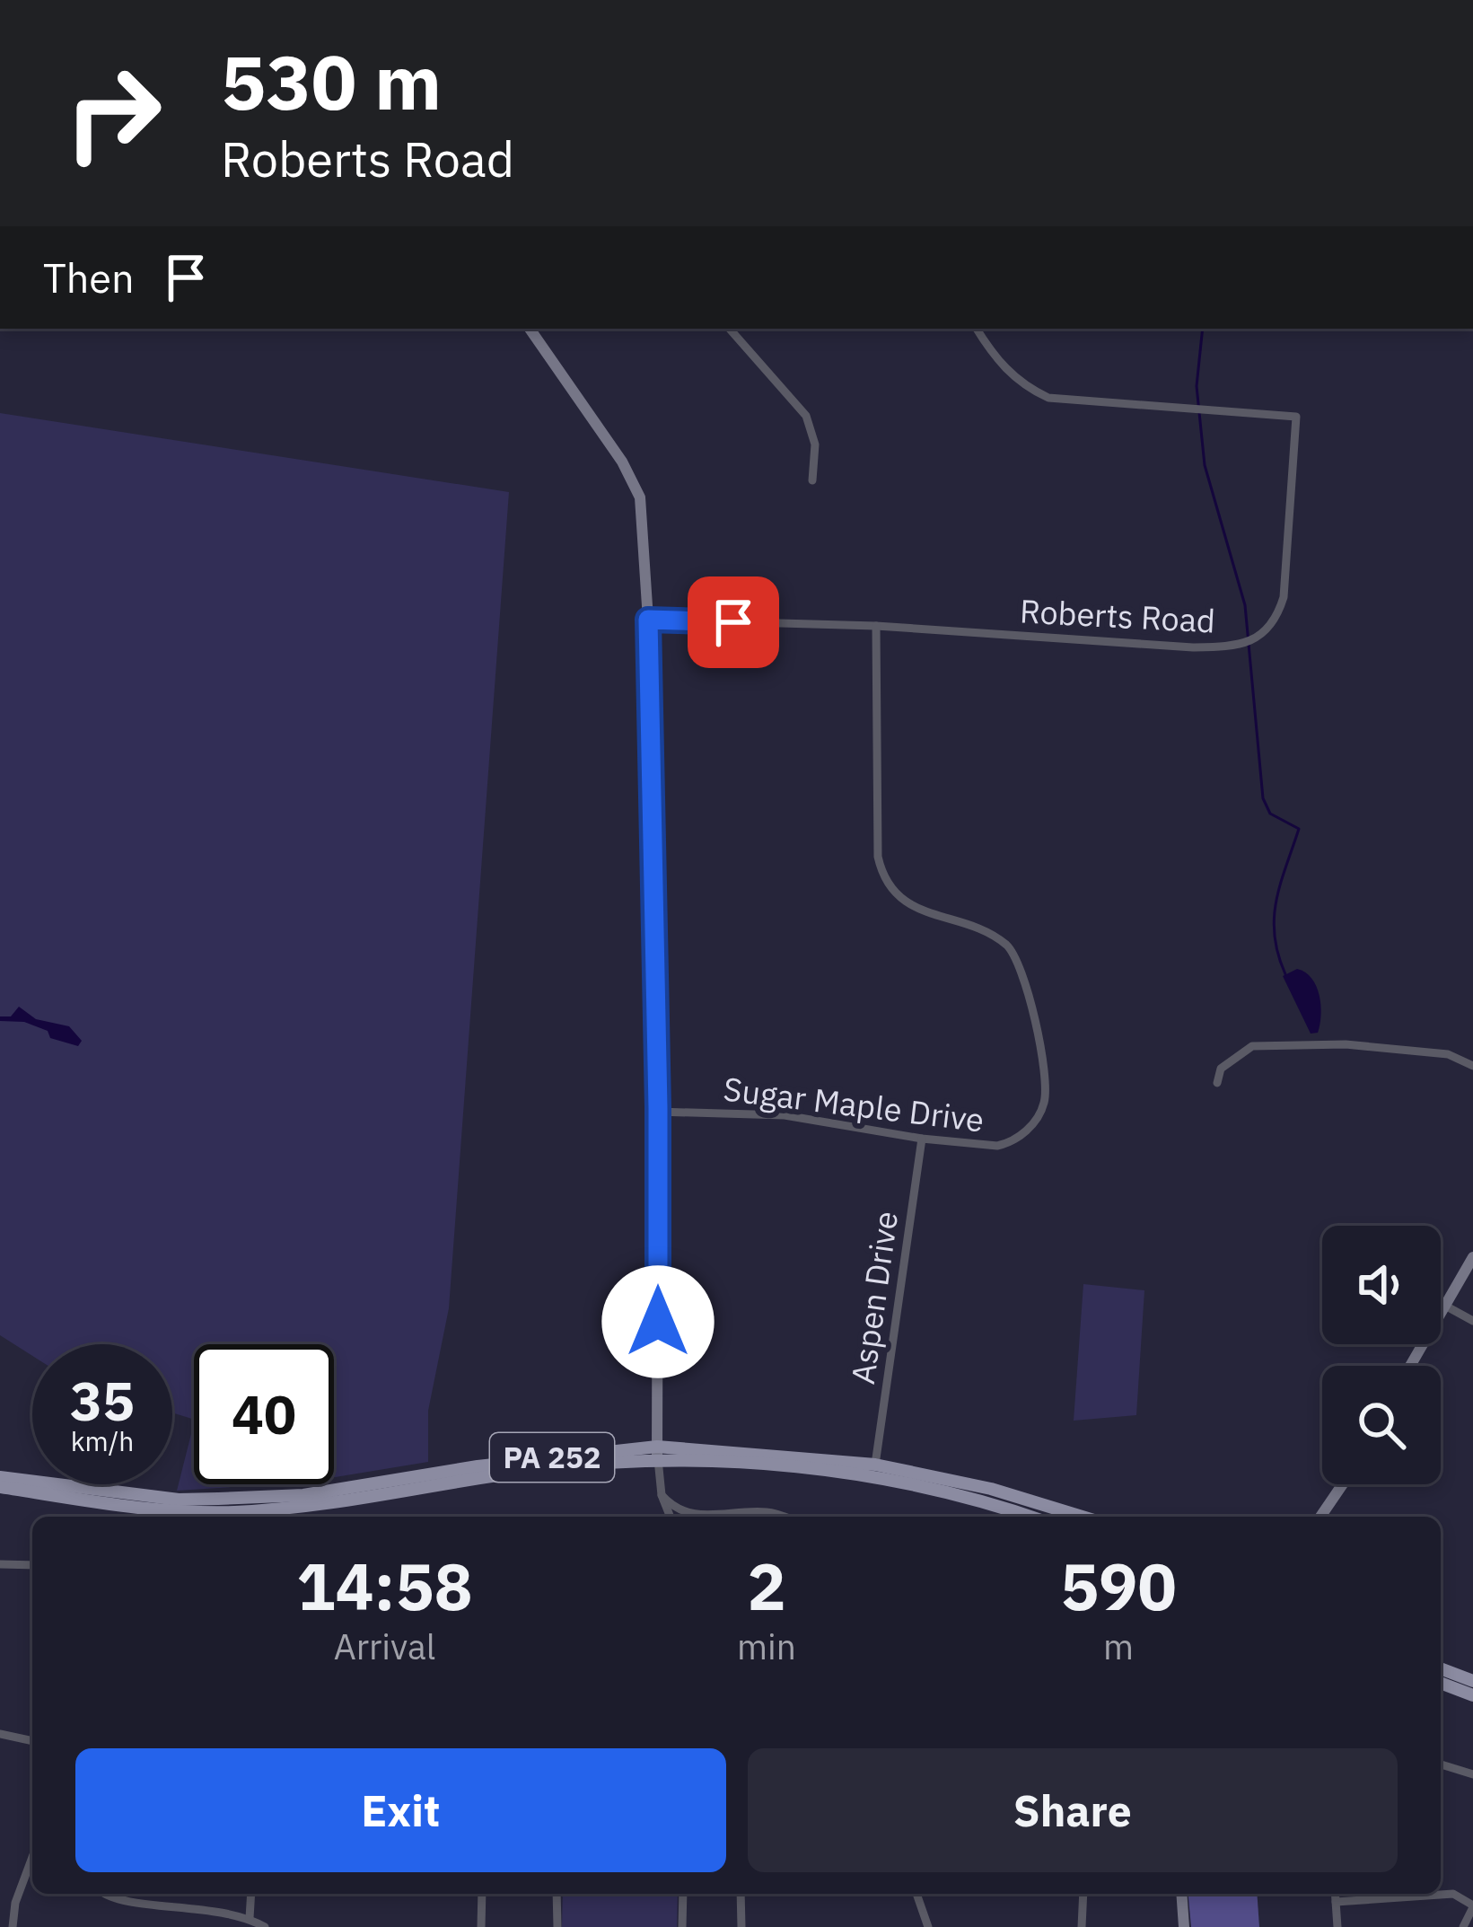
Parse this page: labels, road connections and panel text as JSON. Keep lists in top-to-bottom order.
{
  "streets": {
    "main road": ["PA 252"],
    "street": ["Roberts Road", "Sugar Maple Drive", "Aspen Drive"]
  },
  "crossings": [
    ["Roberts Road", "Sugar Maple Drive"],
    ["Sugar Maple Drive", "Aspen Drive"],
    ["Aspen Drive", "PA 252"]
  ],
  "page": {
    "turn": ["530 m", "Roberts Road"],
    "then": "Then",
    "speed": "35 km/h",
    "limit": "40",
    "eta": [
      "14:58",
      "Arrival",
      "2",
      "min",
      "590",
      "m"
    ],
    "buttons": ["Exit", "Share"]
  }
}
